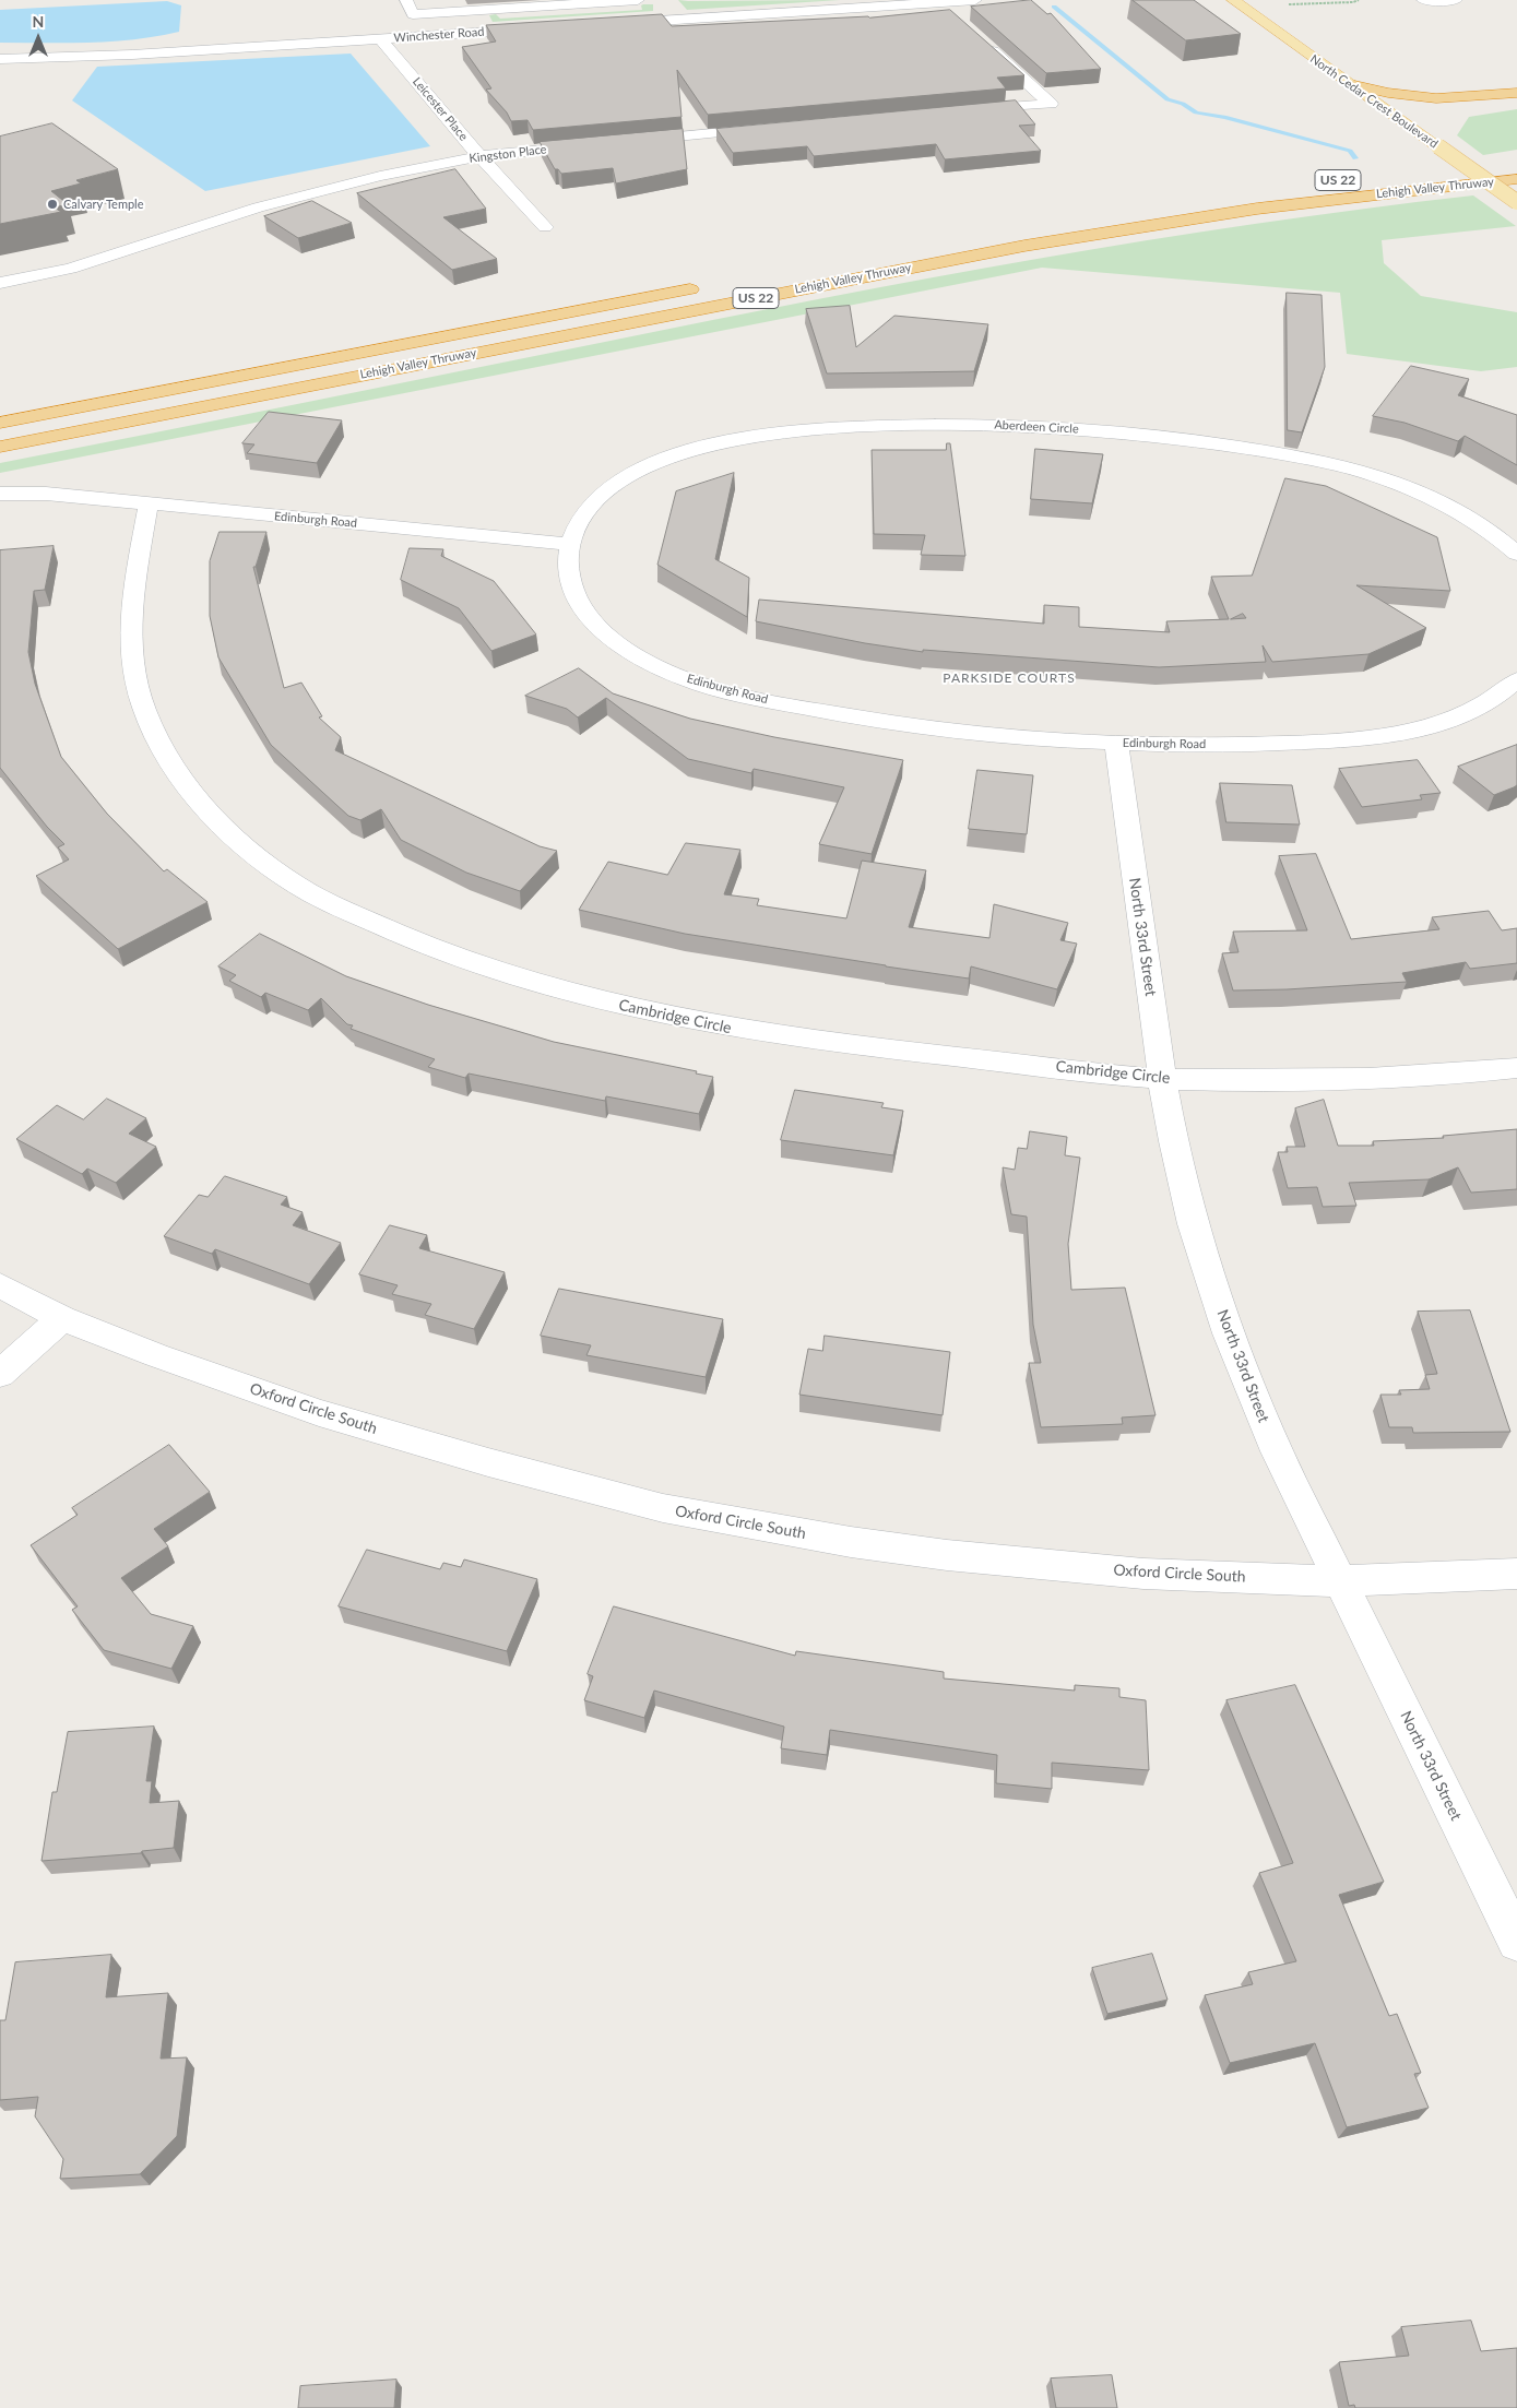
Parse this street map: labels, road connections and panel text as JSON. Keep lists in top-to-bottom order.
{
  "streets": {
    "highway": ["US 22", "Lehigh Valley Thruway"],
    "main road": ["North Cedar Crest Boulevard"],
    "street": [
      "Winchester Road",
      "Leicester Place",
      "Kingston Place",
      "Aberdeen Circle",
      "Edinburgh Road",
      "North 33rd Street",
      "Cambridge Circle",
      "Oxford Circle South"
    ]
  },
  "crossings": [
    ["Winchester Road", "Leicester Place"],
    ["Leicester Place", "Kingston Place"],
    ["Aberdeen Circle", "Edinburgh Road"],
    ["Edinburgh Road", "North 33rd Street"],
    ["Edinburgh Road", "Cambridge Circle"],
    ["North 33rd Street", "Cambridge Circle"],
    ["North 33rd Street", "Oxford Circle South"]
  ],
  "districts": ["PARKSIDE COURTS"],
  "places": ["Calvary Temple"],
  "north": "top"
}
